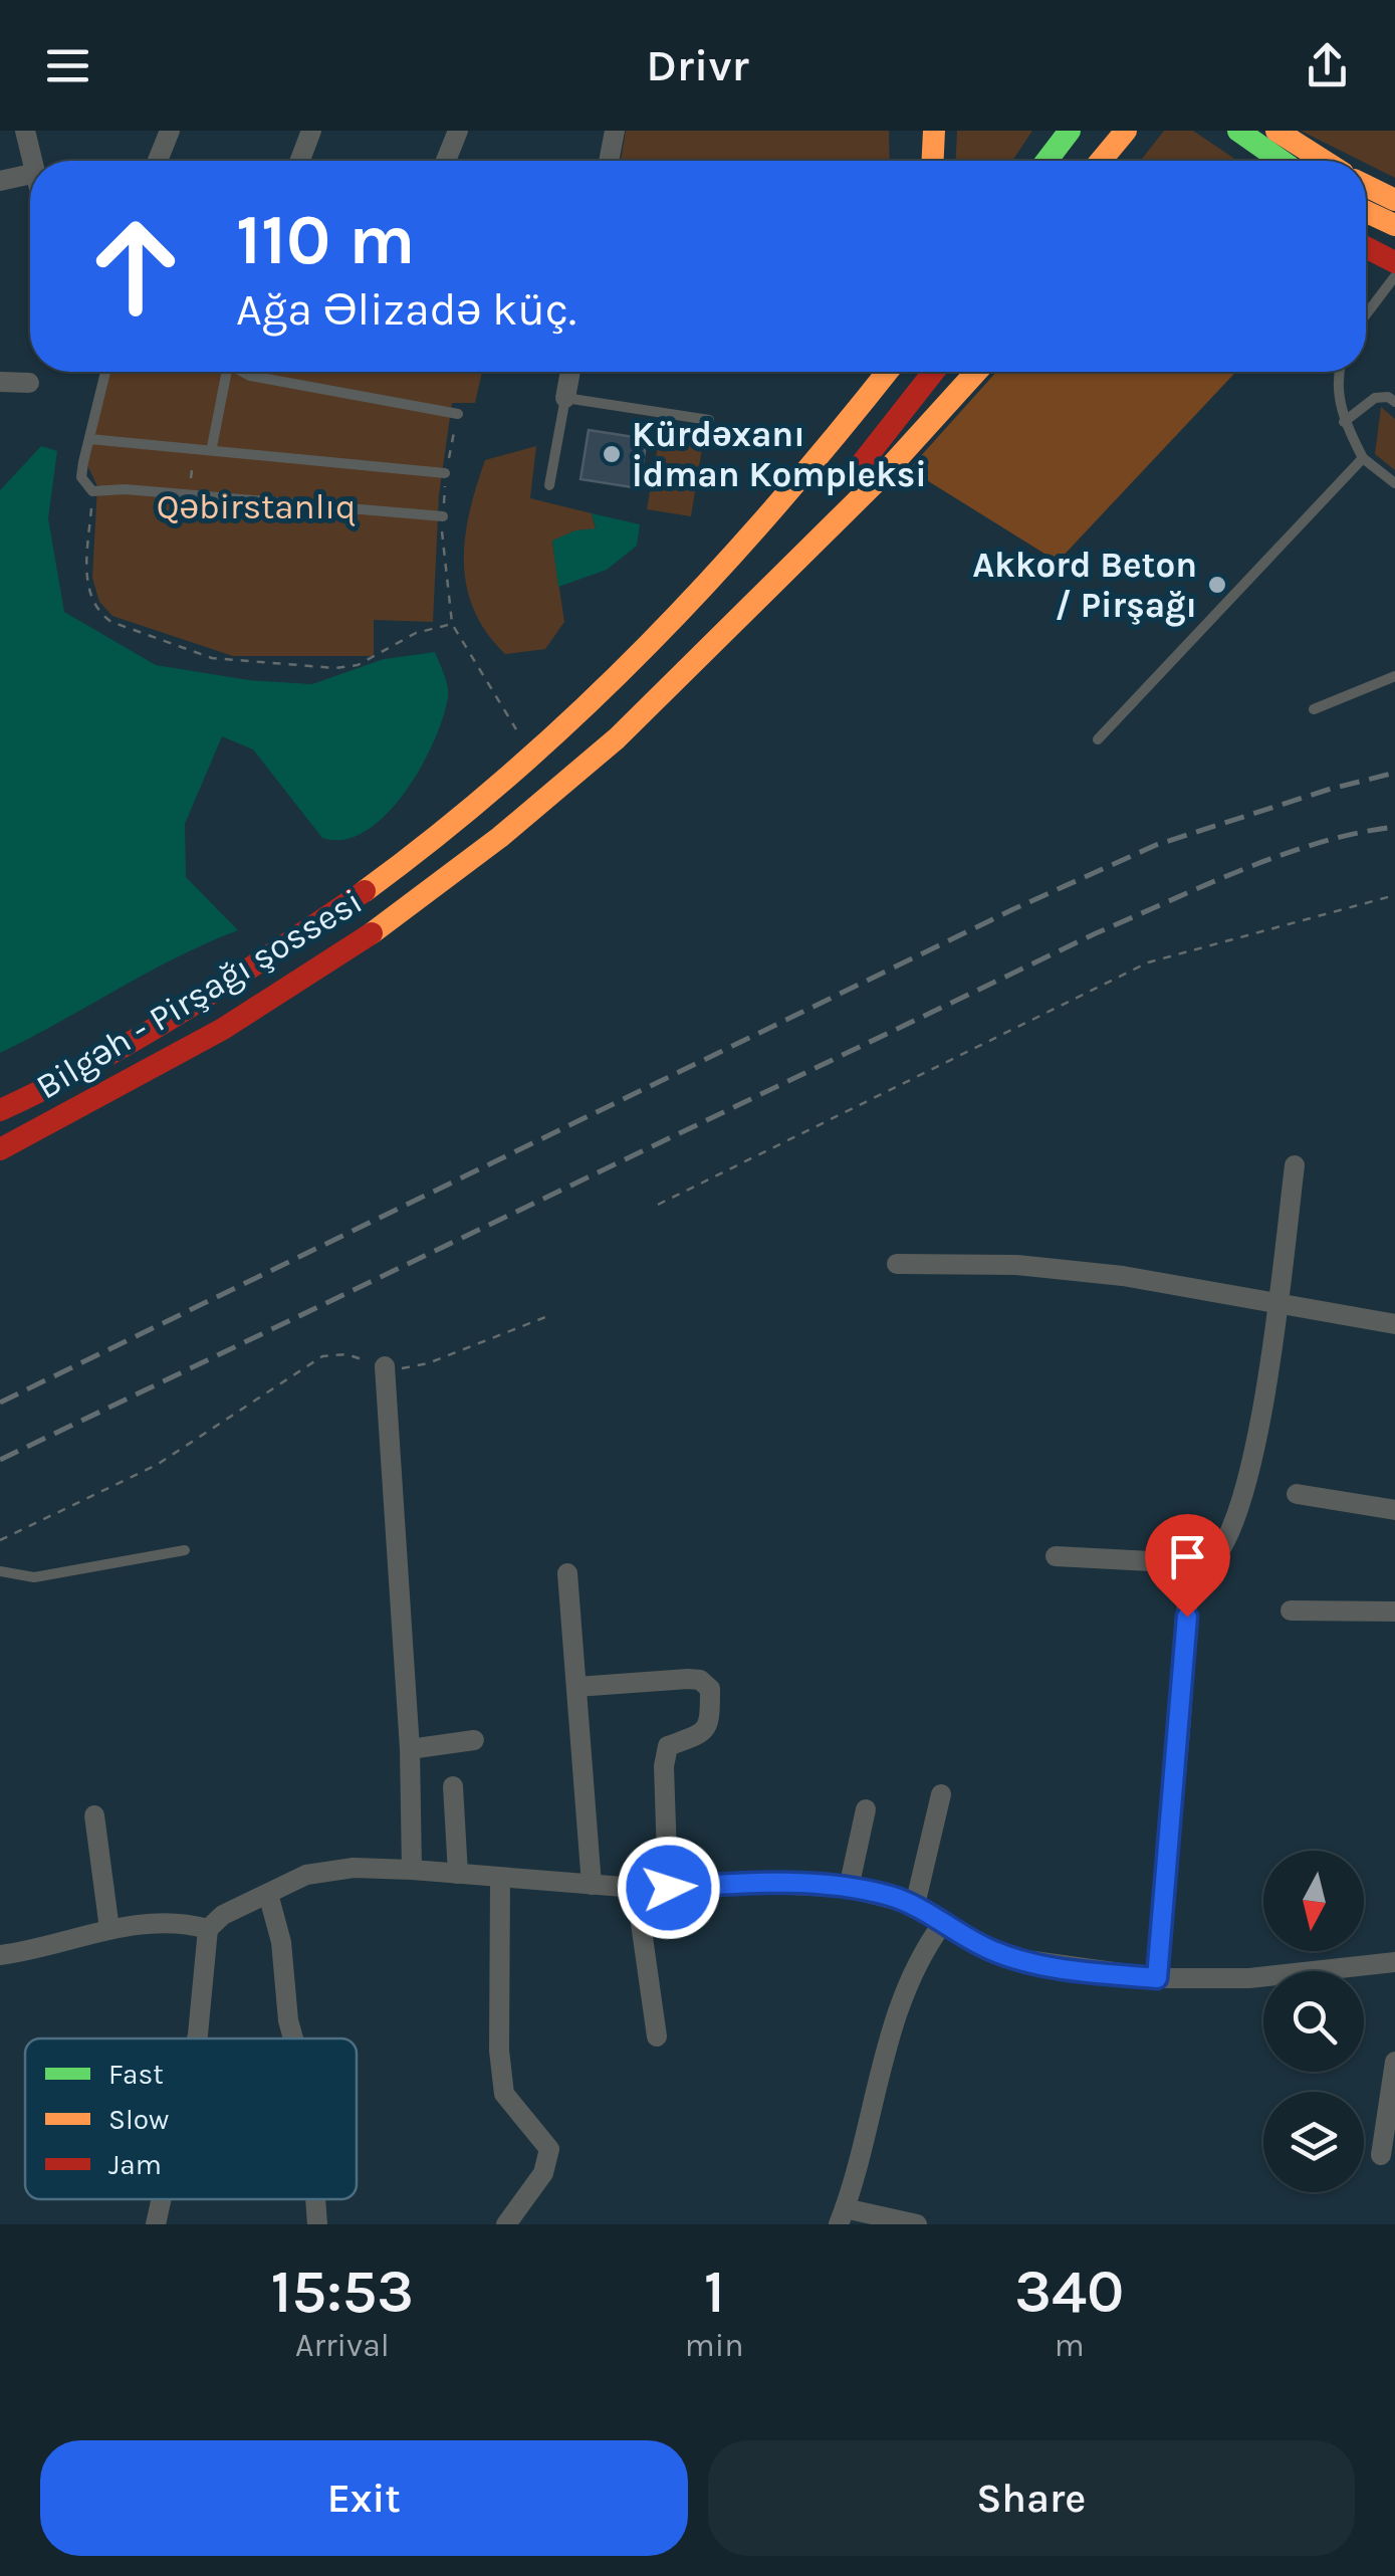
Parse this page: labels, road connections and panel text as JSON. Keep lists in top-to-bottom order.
{
  "streets": {
    "main road": ["Bilgəh - Pirşağı şossesi"]
  },
  "parks": ["Qəbirstanlıq"],
  "places": ["Kürdəxanı İdman Kompleksi", "Akkord Beton / Pirşağı"],
  "legend": ["Fast", "Slow", "Jam"],
  "north": "bottom",
  "page": {
    "header": "Drivr",
    "turn": ["110 m", "Ağa Əlizadə küç."],
    "eta": [
      "15:53",
      "Arrival",
      "1",
      "min",
      "340",
      "m"
    ],
    "buttons": ["Exit", "Share"]
  }
}
